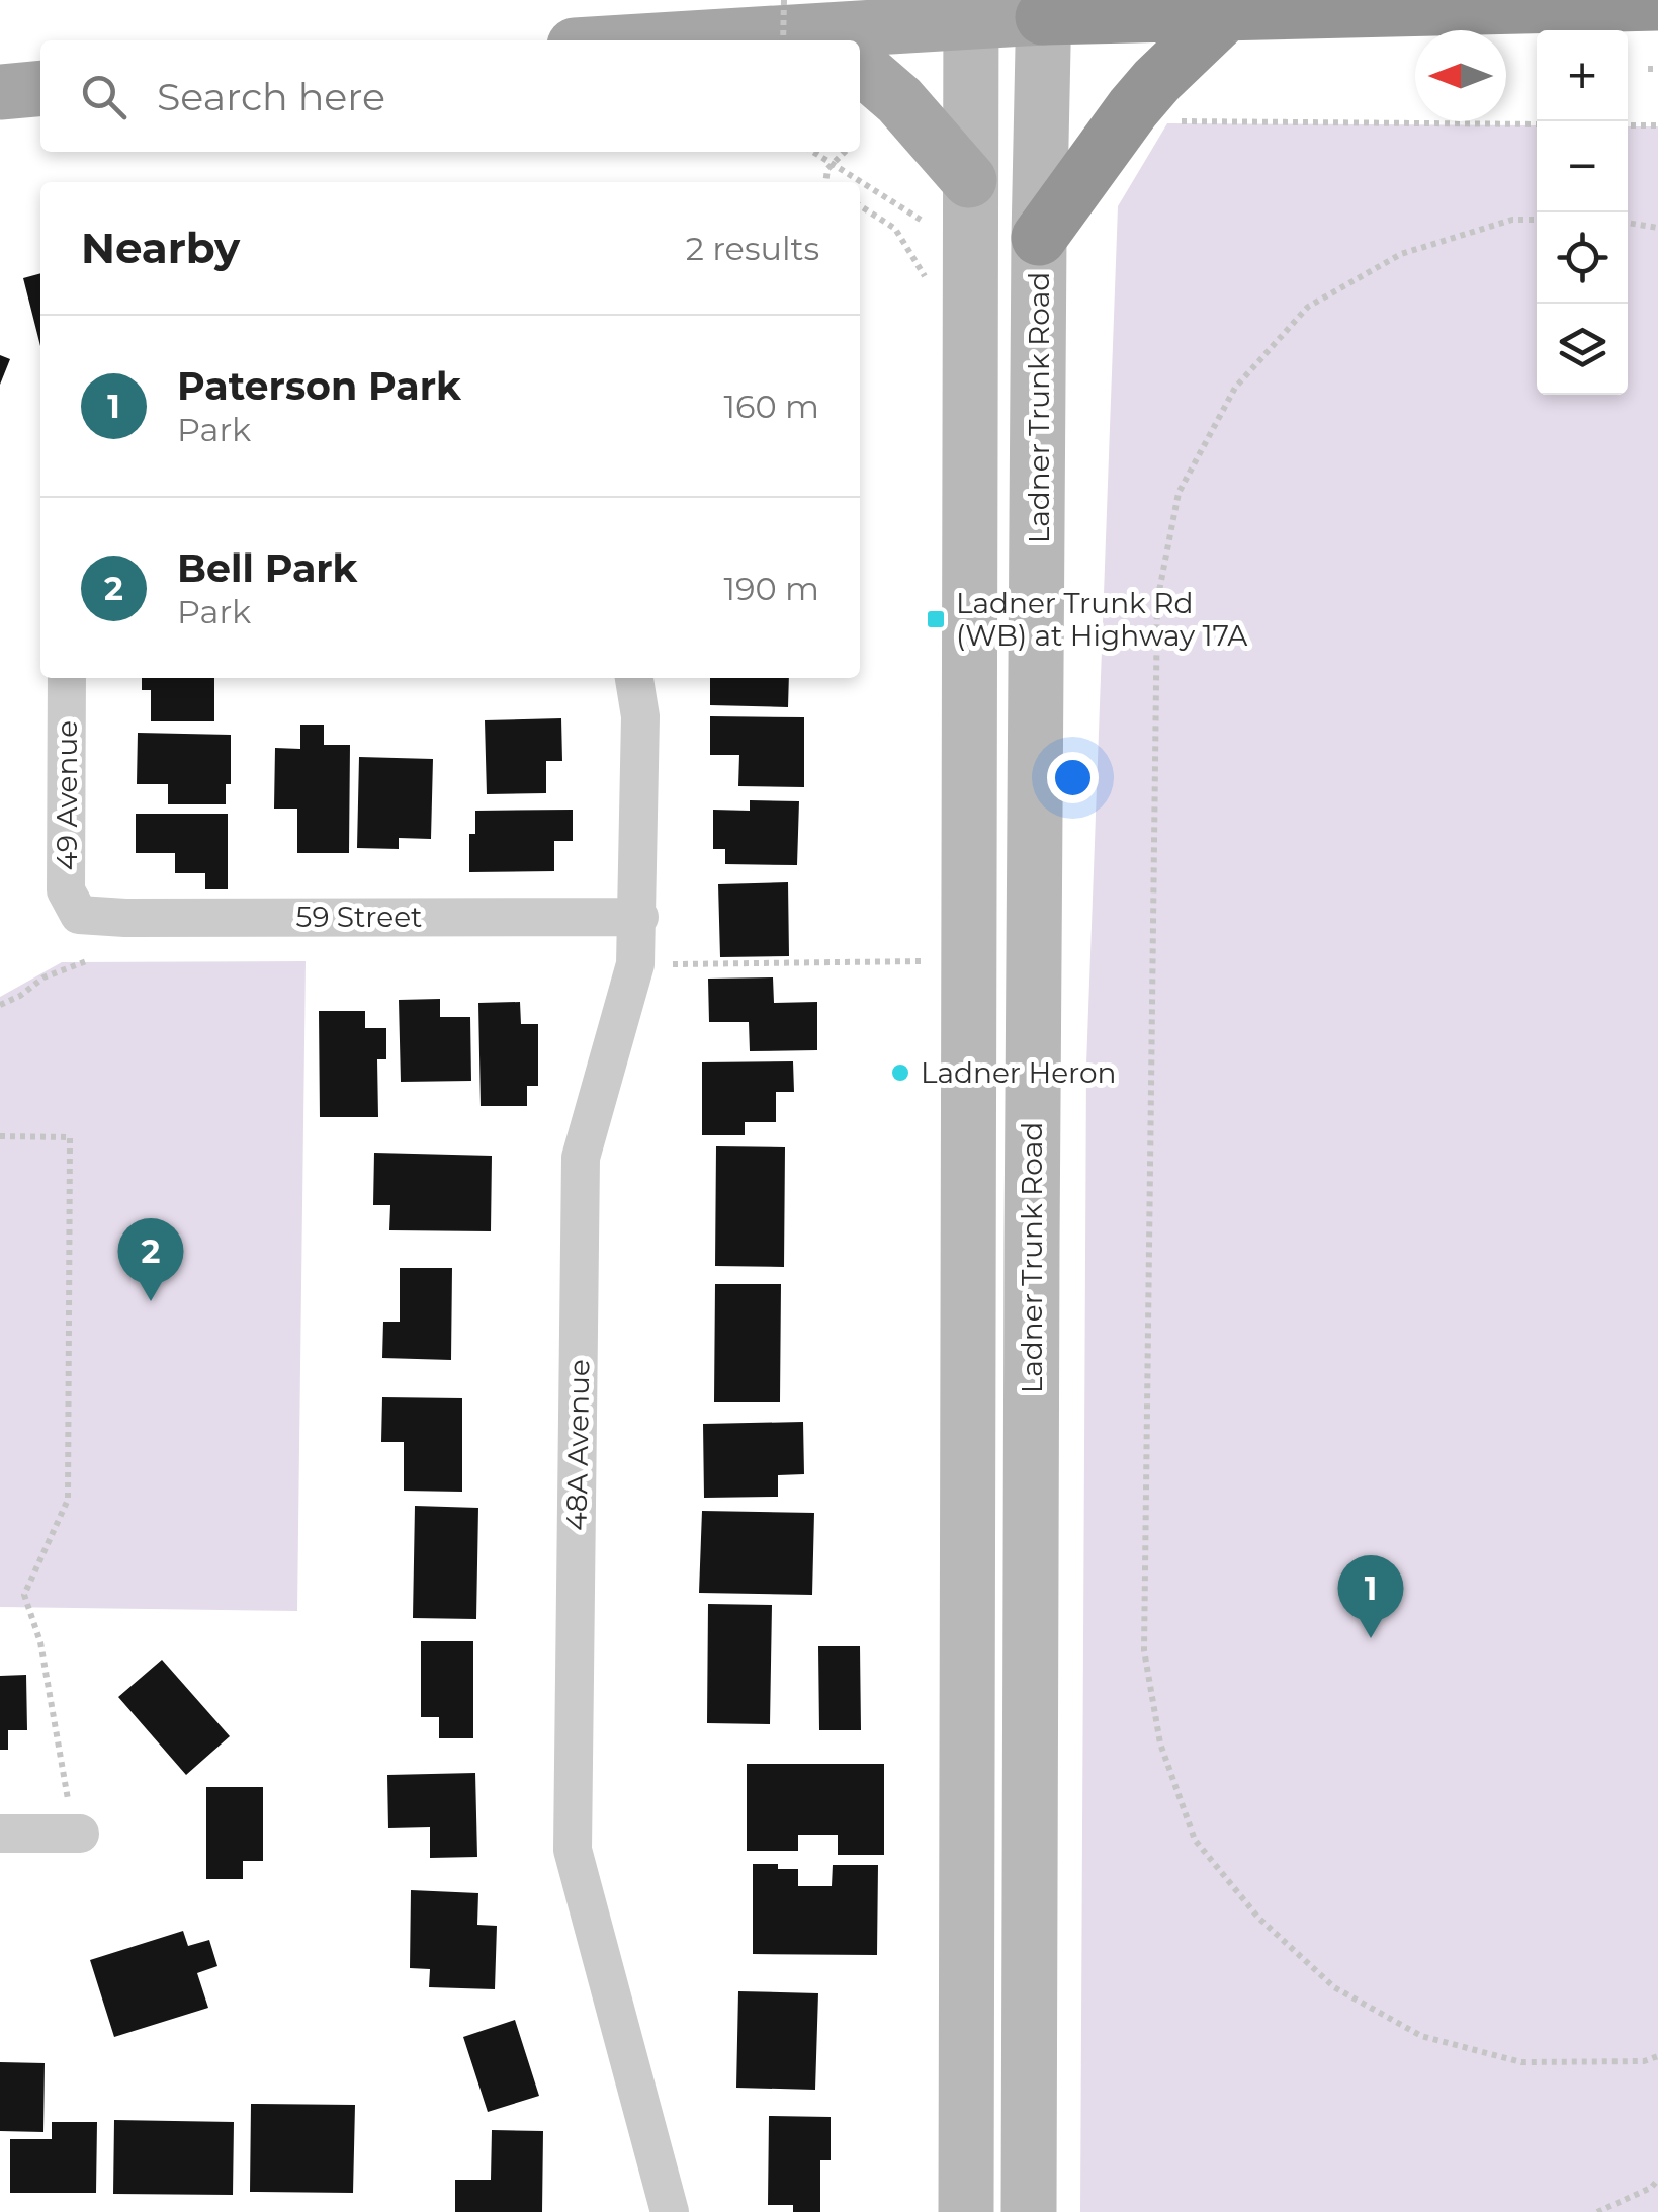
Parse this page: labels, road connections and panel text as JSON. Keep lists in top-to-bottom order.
{
  "streets": {
    "main road": ["Ladner Trunk Road"],
    "street": ["49 Avenue", "59 Street", "48A Avenue"]
  },
  "crossings": [
    ["49 Avenue", "59 Street"],
    ["59 Street", "48A Avenue"]
  ],
  "places": {
    "transit": ["Ladner Trunk Rd (WB) at Highway 17A"],
    "other": ["Ladner Heron"]
  },
  "north": "left",
  "page": {
    "map_buttons": ["+", "−"],
    "search": "Search here",
    "heading": ["Nearby", "2 results"],
    "list": [
      {
        "mark": "1",
        "name": "Paterson Park",
        "note": "Park",
        "value": "160 m"
      },
      {
        "mark": "2",
        "name": "Bell Park",
        "note": "Park",
        "value": "190 m"
      }
    ],
    "pins": ["2", "1"]
  }
}
